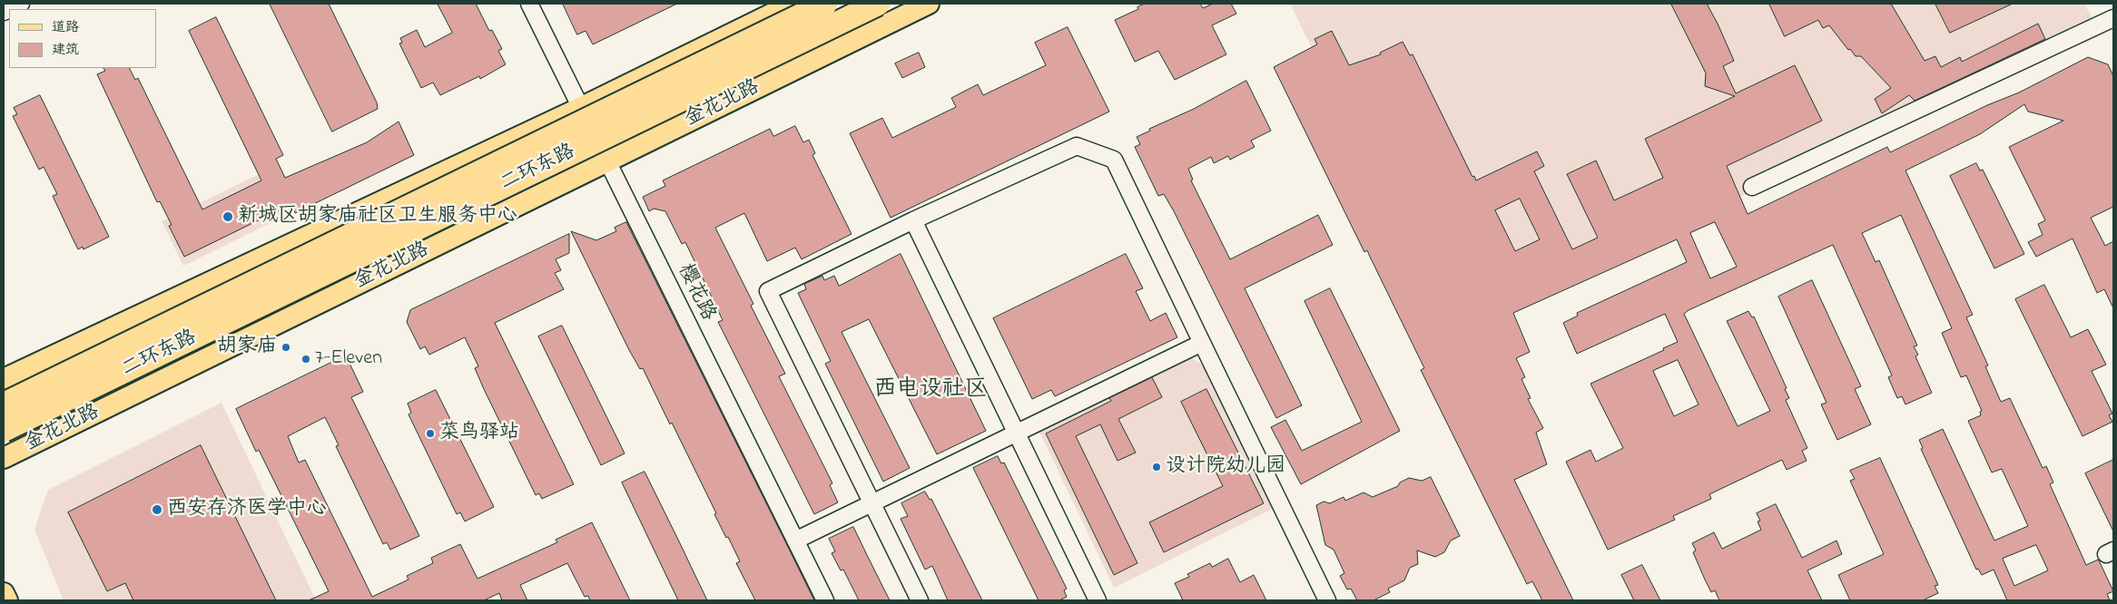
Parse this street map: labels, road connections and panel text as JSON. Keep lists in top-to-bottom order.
{
  "streets": {
    "highway": ["二环东路"],
    "main road": ["金花北路"],
    "street": ["樱花路"]
  },
  "crossings": [
    ["金花北路", "樱花路"]
  ],
  "districts": ["西电设社区"],
  "places": [
    "新城区胡家庙社区卫生服务中心",
    "胡家庙",
    "7-Eleven",
    "菜鸟驿站",
    "设计院幼儿园",
    "西安存济医学中心"
  ],
  "legend": ["道路", "建筑"]
}
